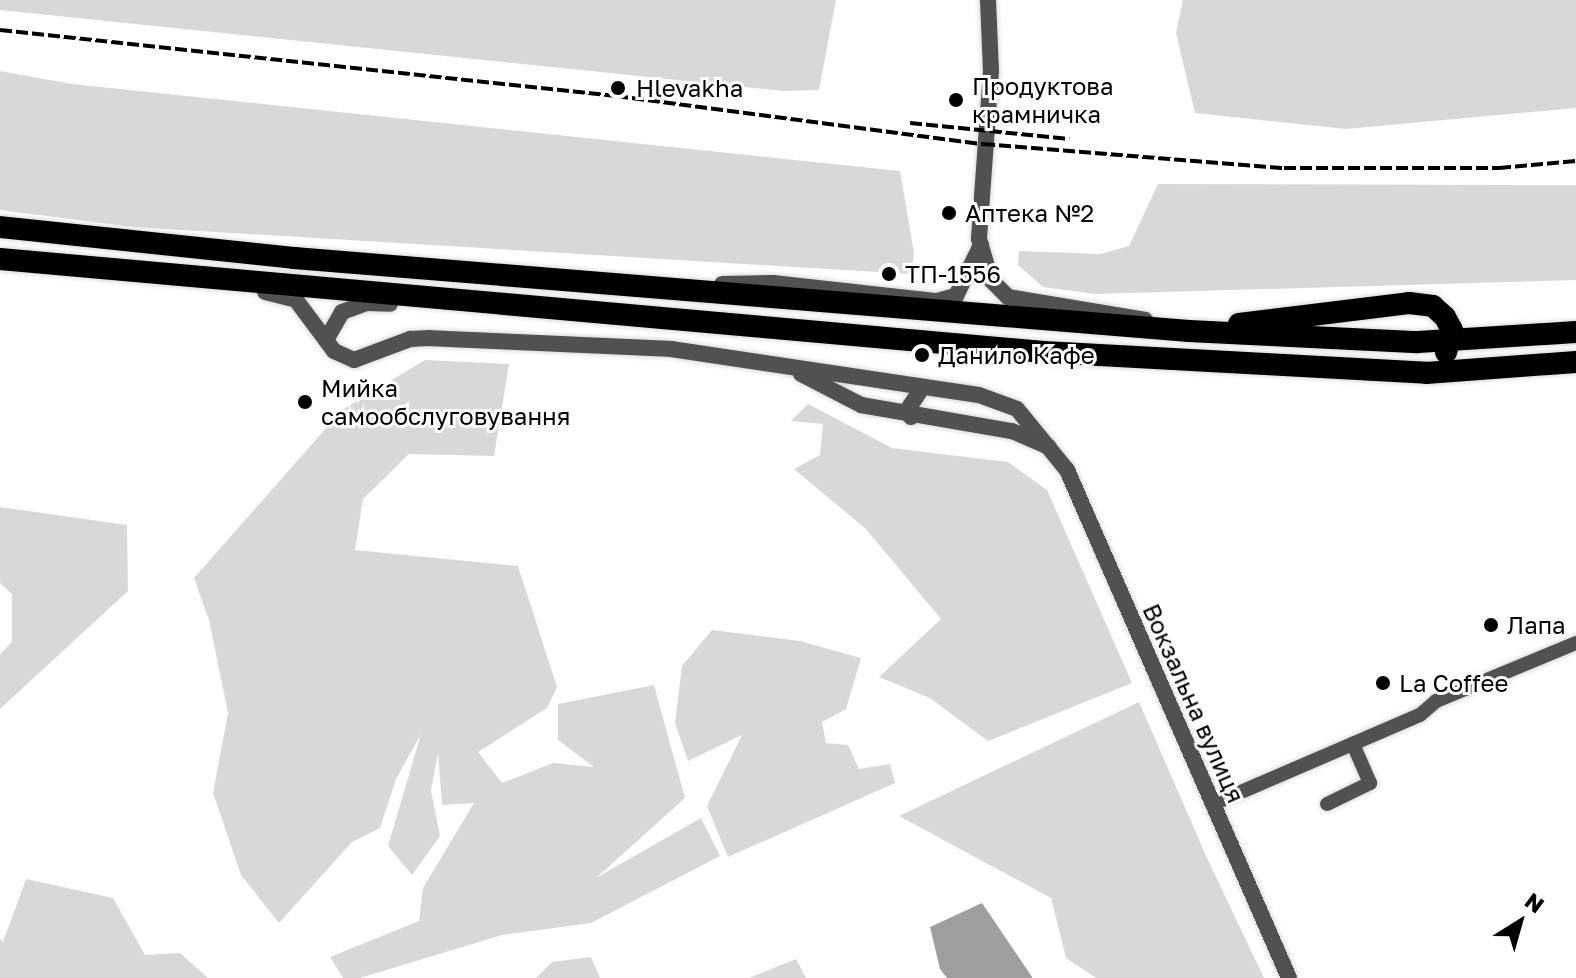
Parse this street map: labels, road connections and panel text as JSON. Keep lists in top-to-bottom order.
{
  "streets": {
    "street": ["Вокзальна вулиця"]
  },
  "places": [
    "Hlevakha",
    "Продуктова крамничка",
    "Аптека №2",
    "ТП-1556",
    "Данило Кафе",
    "Мийка самообслуговування",
    "Лапа",
    "La Coffee"
  ],
  "north": "top right"
}
